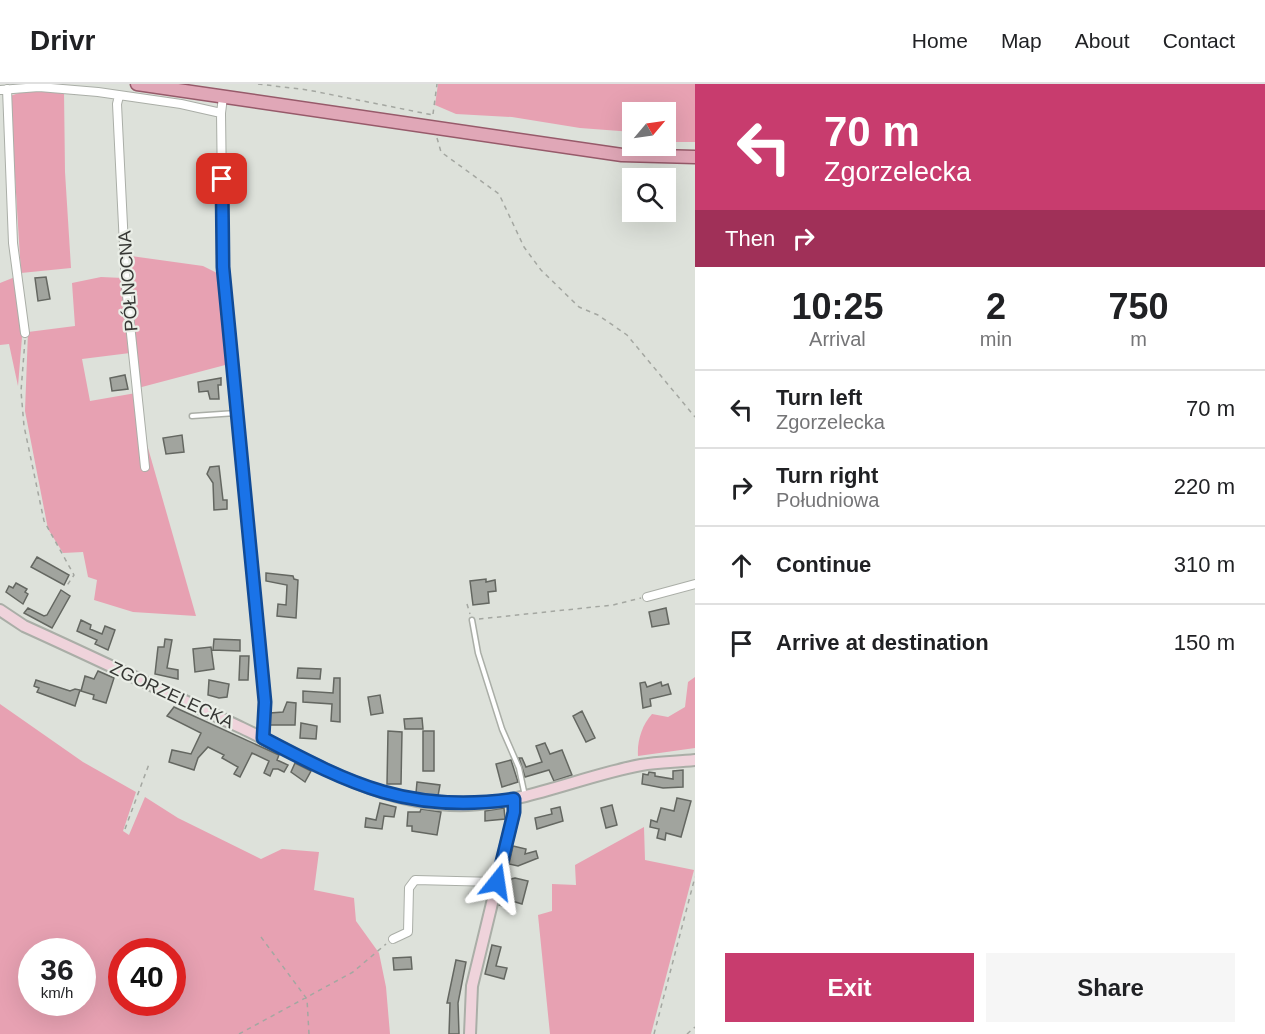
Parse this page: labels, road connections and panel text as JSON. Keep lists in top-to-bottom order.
{
  "streets": {
    "street": ["PÓŁNOCNA", "ZGORZELECKA"]
  },
  "north": "top right",
  "page": {
    "header": "Drivr",
    "nav": [
      "Home",
      "Map",
      "About",
      "Contact"
    ],
    "turn": ["70 m", "Zgorzelecka"],
    "then": "Then",
    "eta": [
      "10:25",
      "Arrival",
      "2",
      "min",
      "750",
      "m"
    ],
    "list": [
      {
        "name": "Turn left",
        "note": "Zgorzelecka",
        "value": "70 m"
      },
      {
        "name": "Turn right",
        "note": "Południowa",
        "value": "220 m"
      },
      {
        "name": "Continue",
        "value": "310 m"
      },
      {
        "name": "Arrive at destination",
        "value": "150 m"
      }
    ],
    "speed": "36 km/h",
    "limit": "40",
    "buttons": ["Exit", "Share"]
  }
}
